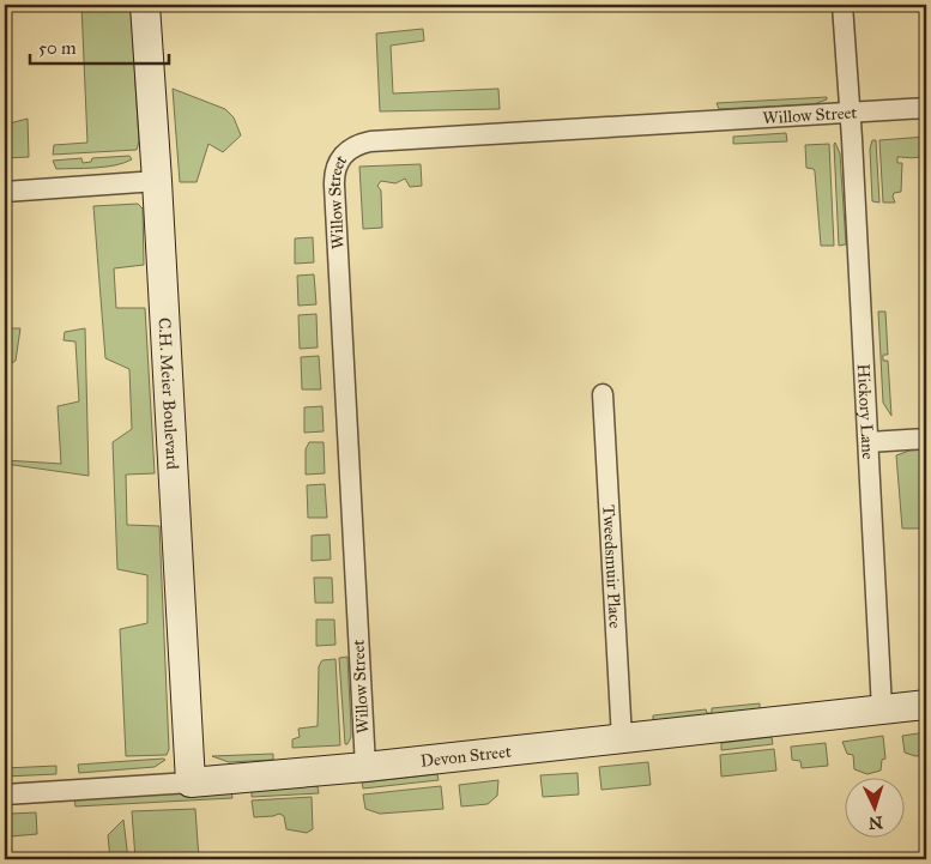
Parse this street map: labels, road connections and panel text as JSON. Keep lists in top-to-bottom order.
{
  "streets": {
    "street": [
      "Willow Street",
      "C.H. Meier Boulevard",
      "Hickory Lane",
      "Tweedsmuir Place",
      "Devon Street"
    ]
  },
  "crossings": [
    ["Willow Street", "Hickory Lane"],
    ["Willow Street", "Devon Street"],
    ["C.H. Meier Boulevard", "Devon Street"],
    ["Hickory Lane", "Devon Street"],
    ["Tweedsmuir Place", "Devon Street"]
  ],
  "scale_bar": "50 m",
  "north": "bottom"
}
